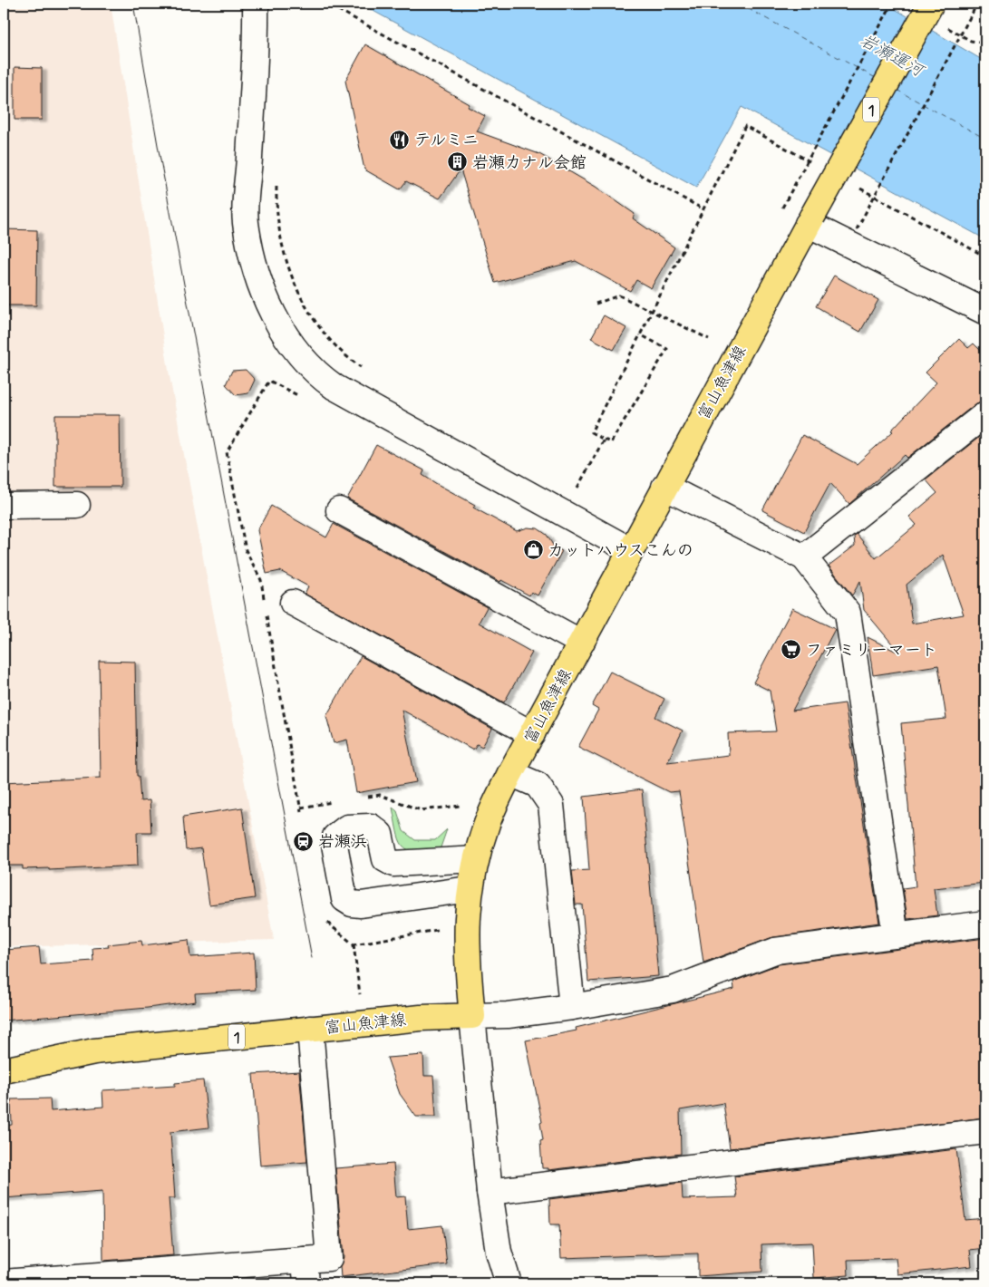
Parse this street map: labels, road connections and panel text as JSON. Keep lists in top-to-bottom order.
{
  "streets": {
    "main road": ["1", "富山魚津線"]
  },
  "water": ["岩瀬運河"],
  "places": {
    "restaurant": ["テルミニ"],
    "building": ["岩瀬カナル会館"],
    "shop": ["カットハウスこんの"],
    "supermarket": ["ファミリーマート"],
    "station": ["岩瀬浜"]
  }
}
